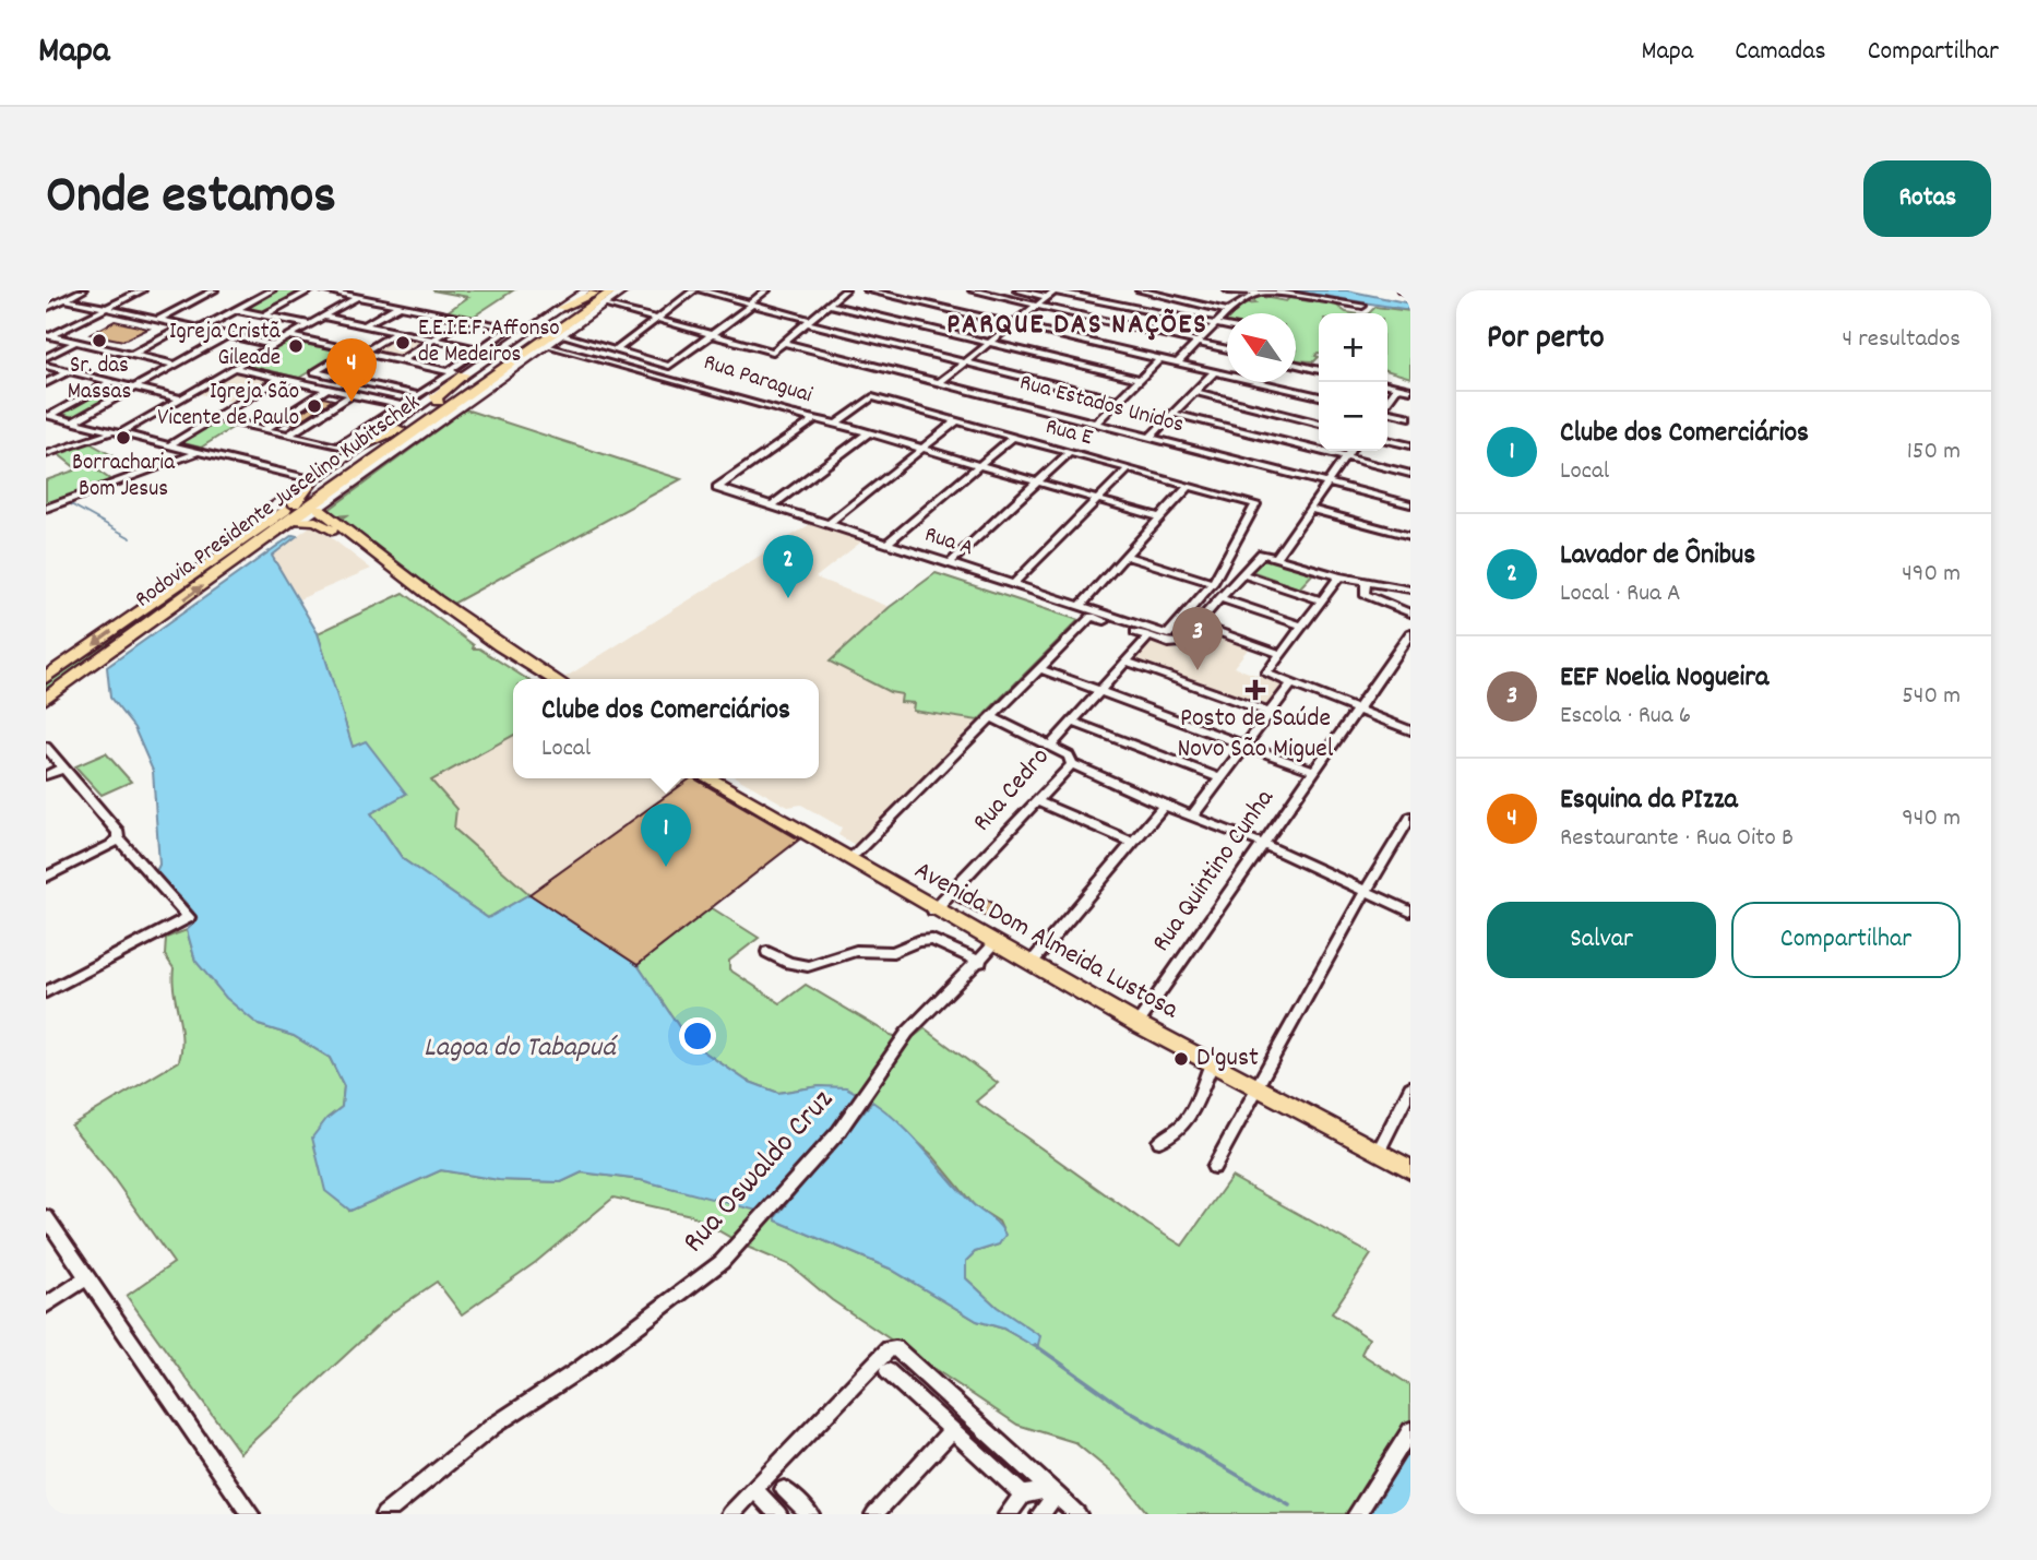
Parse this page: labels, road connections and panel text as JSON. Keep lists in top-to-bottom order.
{
  "streets": {
    "highway": ["Rodovia Presidente Juscelino Kubitschek"],
    "main road": ["Avenida Dom Almeida Lustosa"],
    "street": [
      "Rua Paraguai",
      "Rua Estados Unidos",
      "Rua E",
      "Rua A",
      "Rua Cedro",
      "Rua Quintino Cunha",
      "Rua Oswaldo Cruz"
    ]
  },
  "crossings": [
    ["Rua Paraguai", "Rua E"],
    ["Rua Paraguai", "Rua A"],
    ["Rua Cedro", "Avenida Dom Almeida Lustosa"],
    ["Rua Quintino Cunha", "Avenida Dom Almeida Lustosa"],
    ["Avenida Dom Almeida Lustosa", "Rua Oswaldo Cruz"]
  ],
  "districts": ["PARQUE DAS NAÇÕES"],
  "water": ["Lagoa do Tabapuá"],
  "places": {
    "other": [
      "Sr. das Massas",
      "E.E.I.E.F. Affonso de Medeiros",
      "Igreja Cristã Gileade",
      "Igreja São Vicente de Paulo",
      "Borracharia Bom Jesus",
      "D'gust"
    ],
    "health": ["Posto de Saúde Novo São Miguel"]
  },
  "north": "top left",
  "page": {
    "header": "Mapa",
    "nav": ["Mapa", "Camadas", "Compartilhar"],
    "title": "Onde estamos",
    "buttons": [
      "Rotas",
      ["Salvar", "Compartilhar"]
    ],
    "heading": ["Por perto", "4 resultados"],
    "map_buttons": ["+", "−"],
    "pins": [
      "4",
      "2",
      "3",
      "1"
    ],
    "list": [
      {
        "mark": "1",
        "name": "Clube dos Comerciários",
        "note": "Local",
        "value": "150 m"
      },
      {
        "mark": "2",
        "name": "Lavador de Ônibus",
        "note": "Local · Rua A",
        "value": "490 m"
      },
      {
        "mark": "3",
        "name": "EEF Noelia Nogueira",
        "note": "Escola · Rua 6",
        "value": "540 m"
      },
      {
        "mark": "4",
        "name": "Esquina da PIzza",
        "note": "Restaurante · Rua Oito B",
        "value": "940 m"
      }
    ],
    "popup": ["Clube dos Comerciários", "Local"]
  }
}
